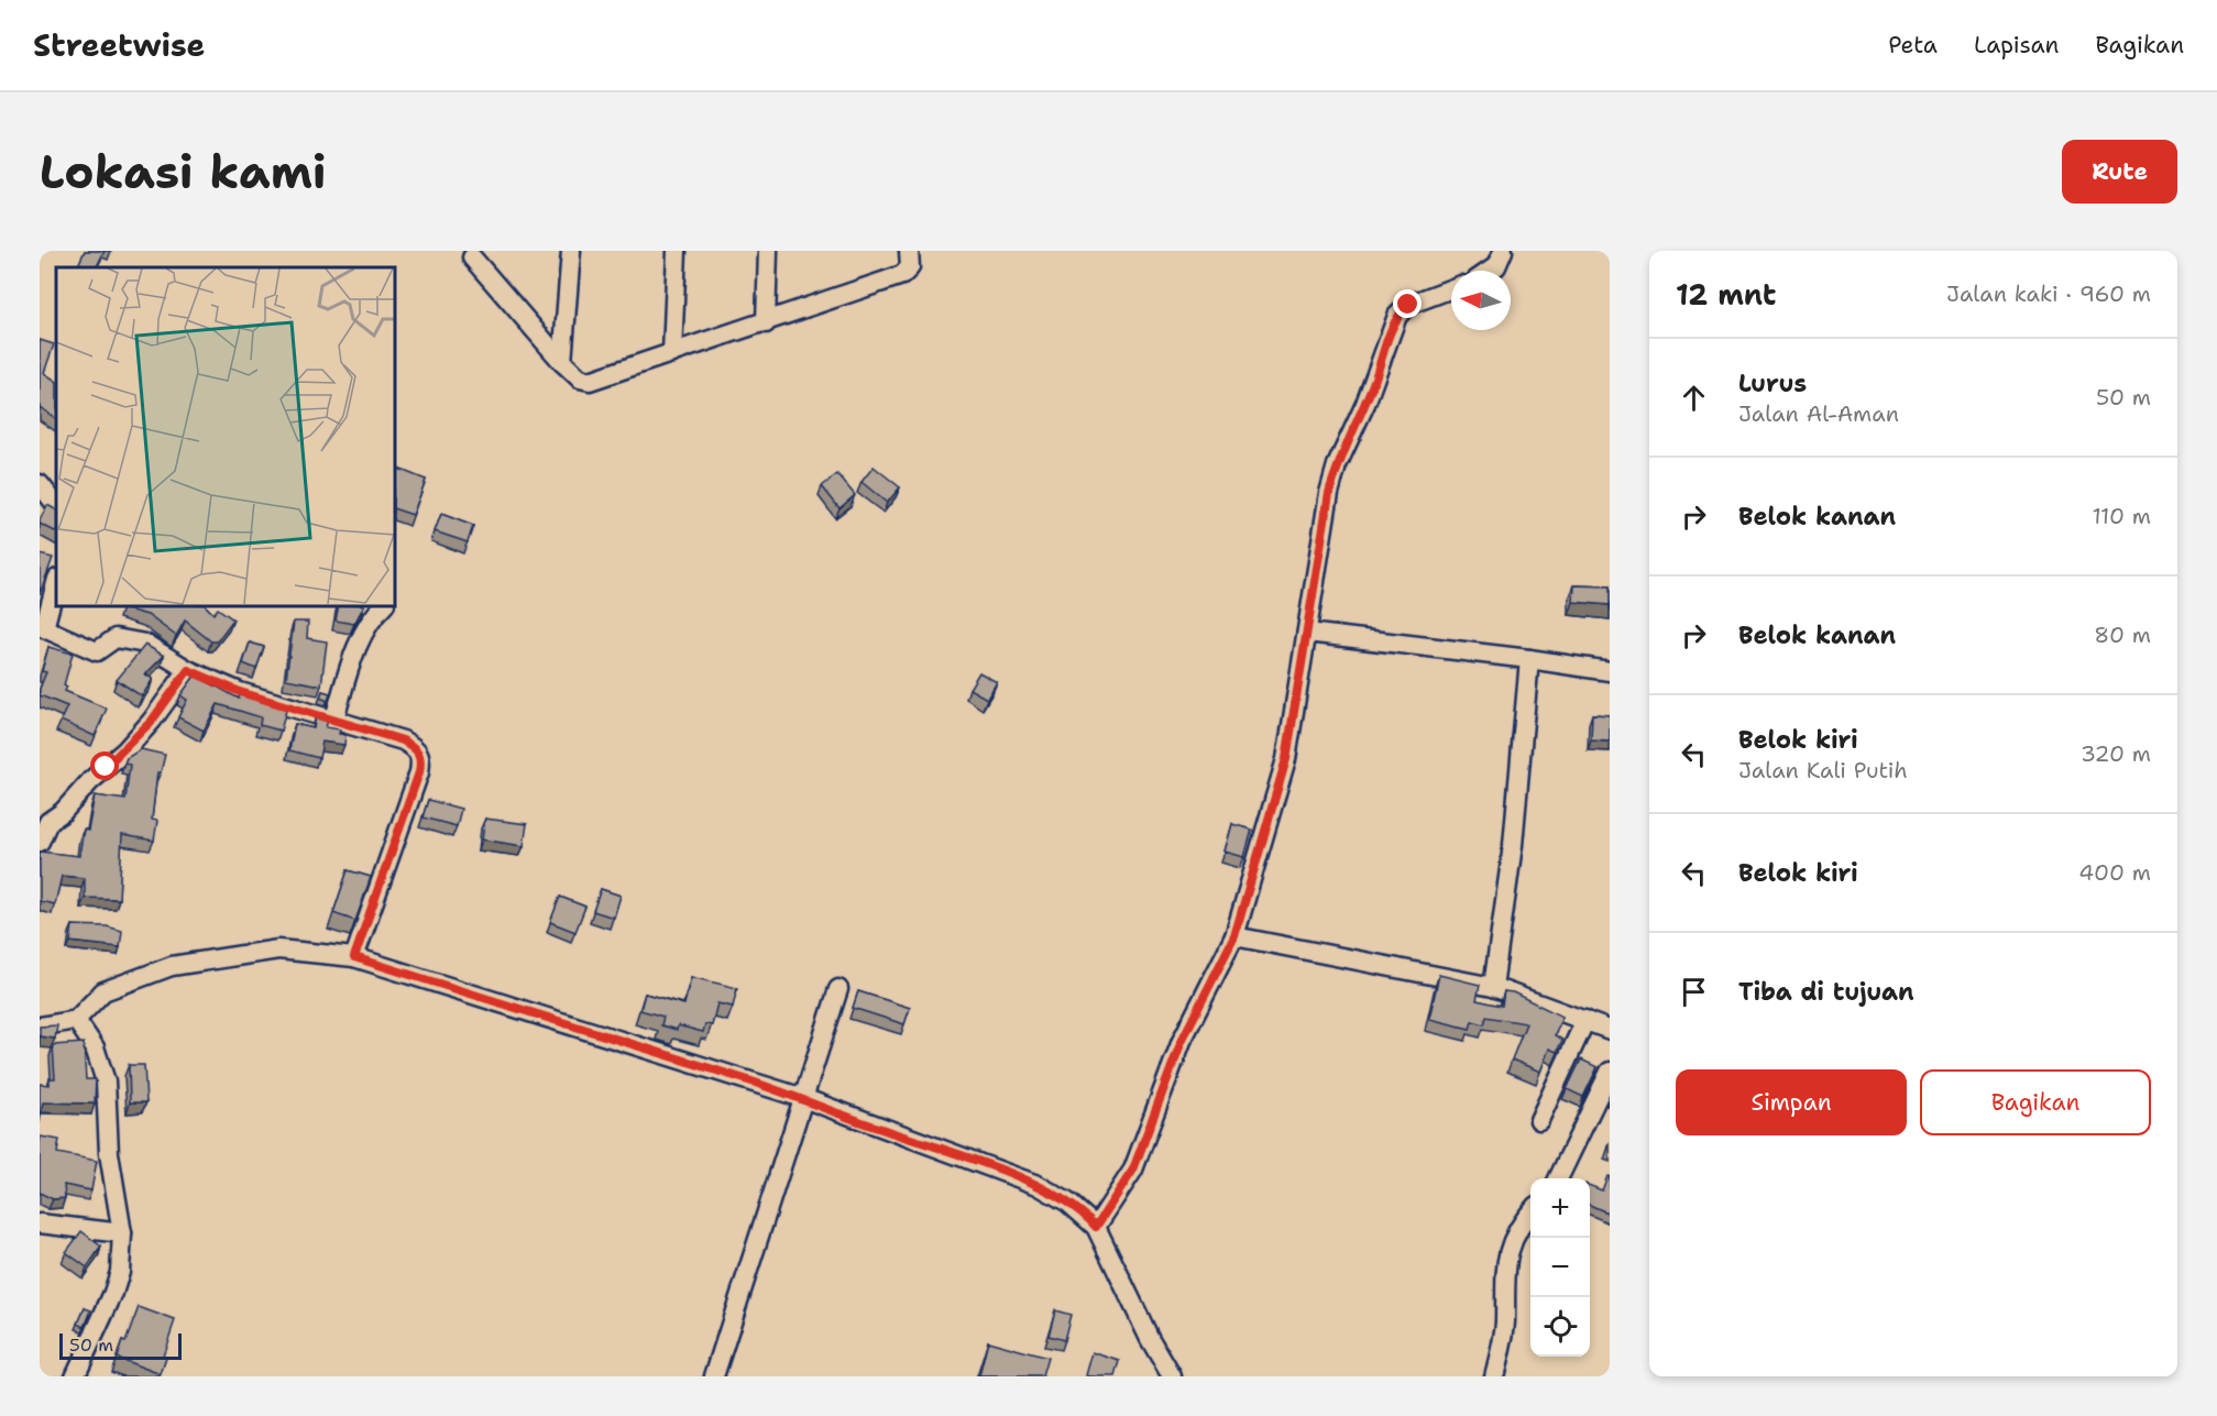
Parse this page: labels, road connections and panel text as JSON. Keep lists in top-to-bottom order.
{
  "scale_bar": "50 m",
  "north": "left",
  "page": {
    "header": "Streetwise",
    "nav": ["Peta", "Lapisan", "Bagikan"],
    "buttons": [
      "Rute",
      ["Simpan", "Bagikan"]
    ],
    "title": "Lokasi kami",
    "heading": ["12 mnt", "Jalan kaki · 960 m"],
    "list": [
      ["Lurus", "Jalan Al-Aman", "50 m"],
      ["Belok kanan", "110 m"],
      ["Belok kanan", "80 m"],
      ["Belok kiri", "Jalan Kali Putih", "320 m"],
      ["Belok kiri", "400 m"],
      "Tiba di tujuan"
    ],
    "map_buttons": ["+", "−"],
    "scale": "50 m"
  }
}
